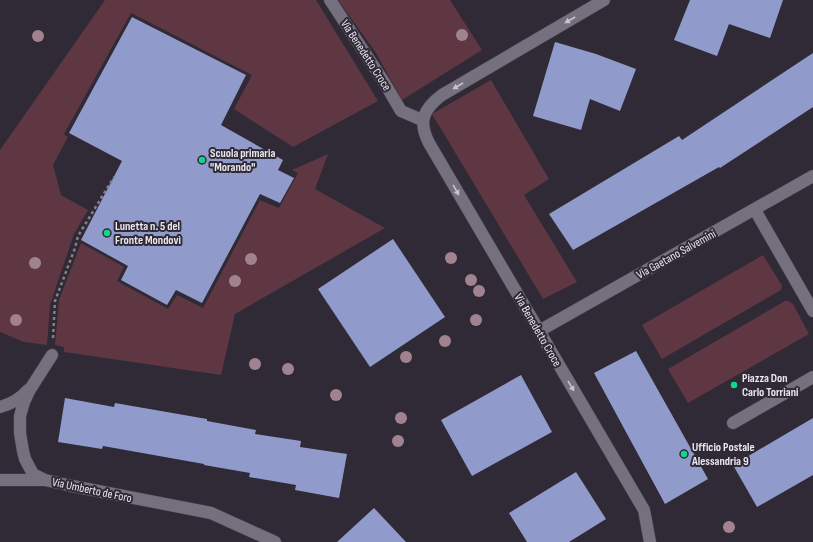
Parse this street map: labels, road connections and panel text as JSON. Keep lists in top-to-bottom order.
{
  "streets": {
    "street": ["Via Benedetto Croce", "Via Gaetano Salvemini", "Via Umberto de Foro"]
  },
  "crossings": [
    ["Via Benedetto Croce", "Via Gaetano Salvemini"]
  ],
  "one_way": ["Via Benedetto Croce"],
  "places": [
    "Scuola primaria \"Morando\"",
    "Lunetta n. 5 del Fronte Mondovì",
    "Piazza Don Carlo Torriani",
    "Ufficio Postale Alessandria 9"
  ]
}
